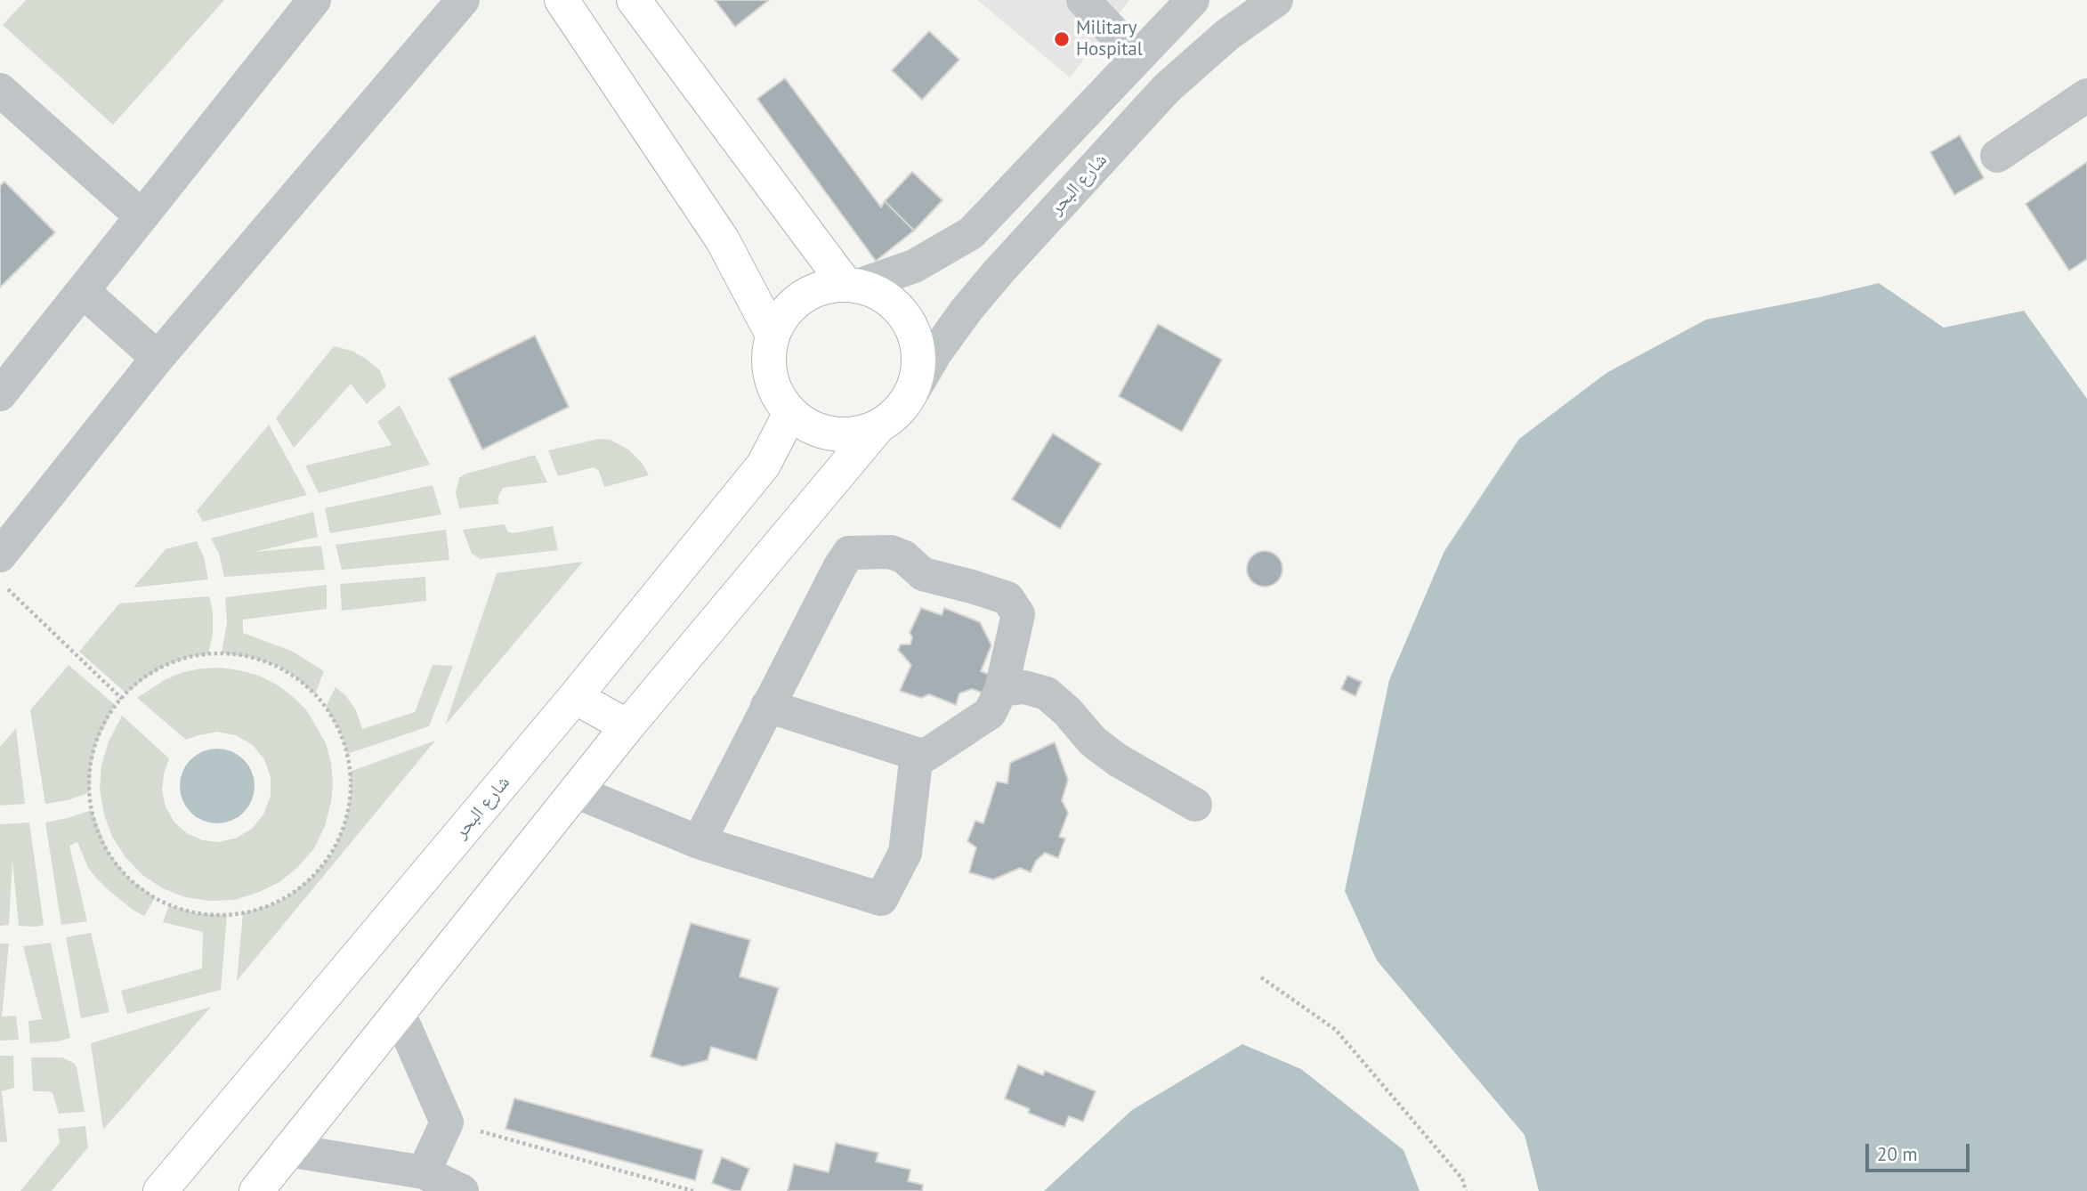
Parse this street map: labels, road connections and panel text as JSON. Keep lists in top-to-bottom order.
{
  "streets": {
    "main road": ["شارع البحر"]
  },
  "places": ["Military Hospital"],
  "scale_bar": "20 m"
}
